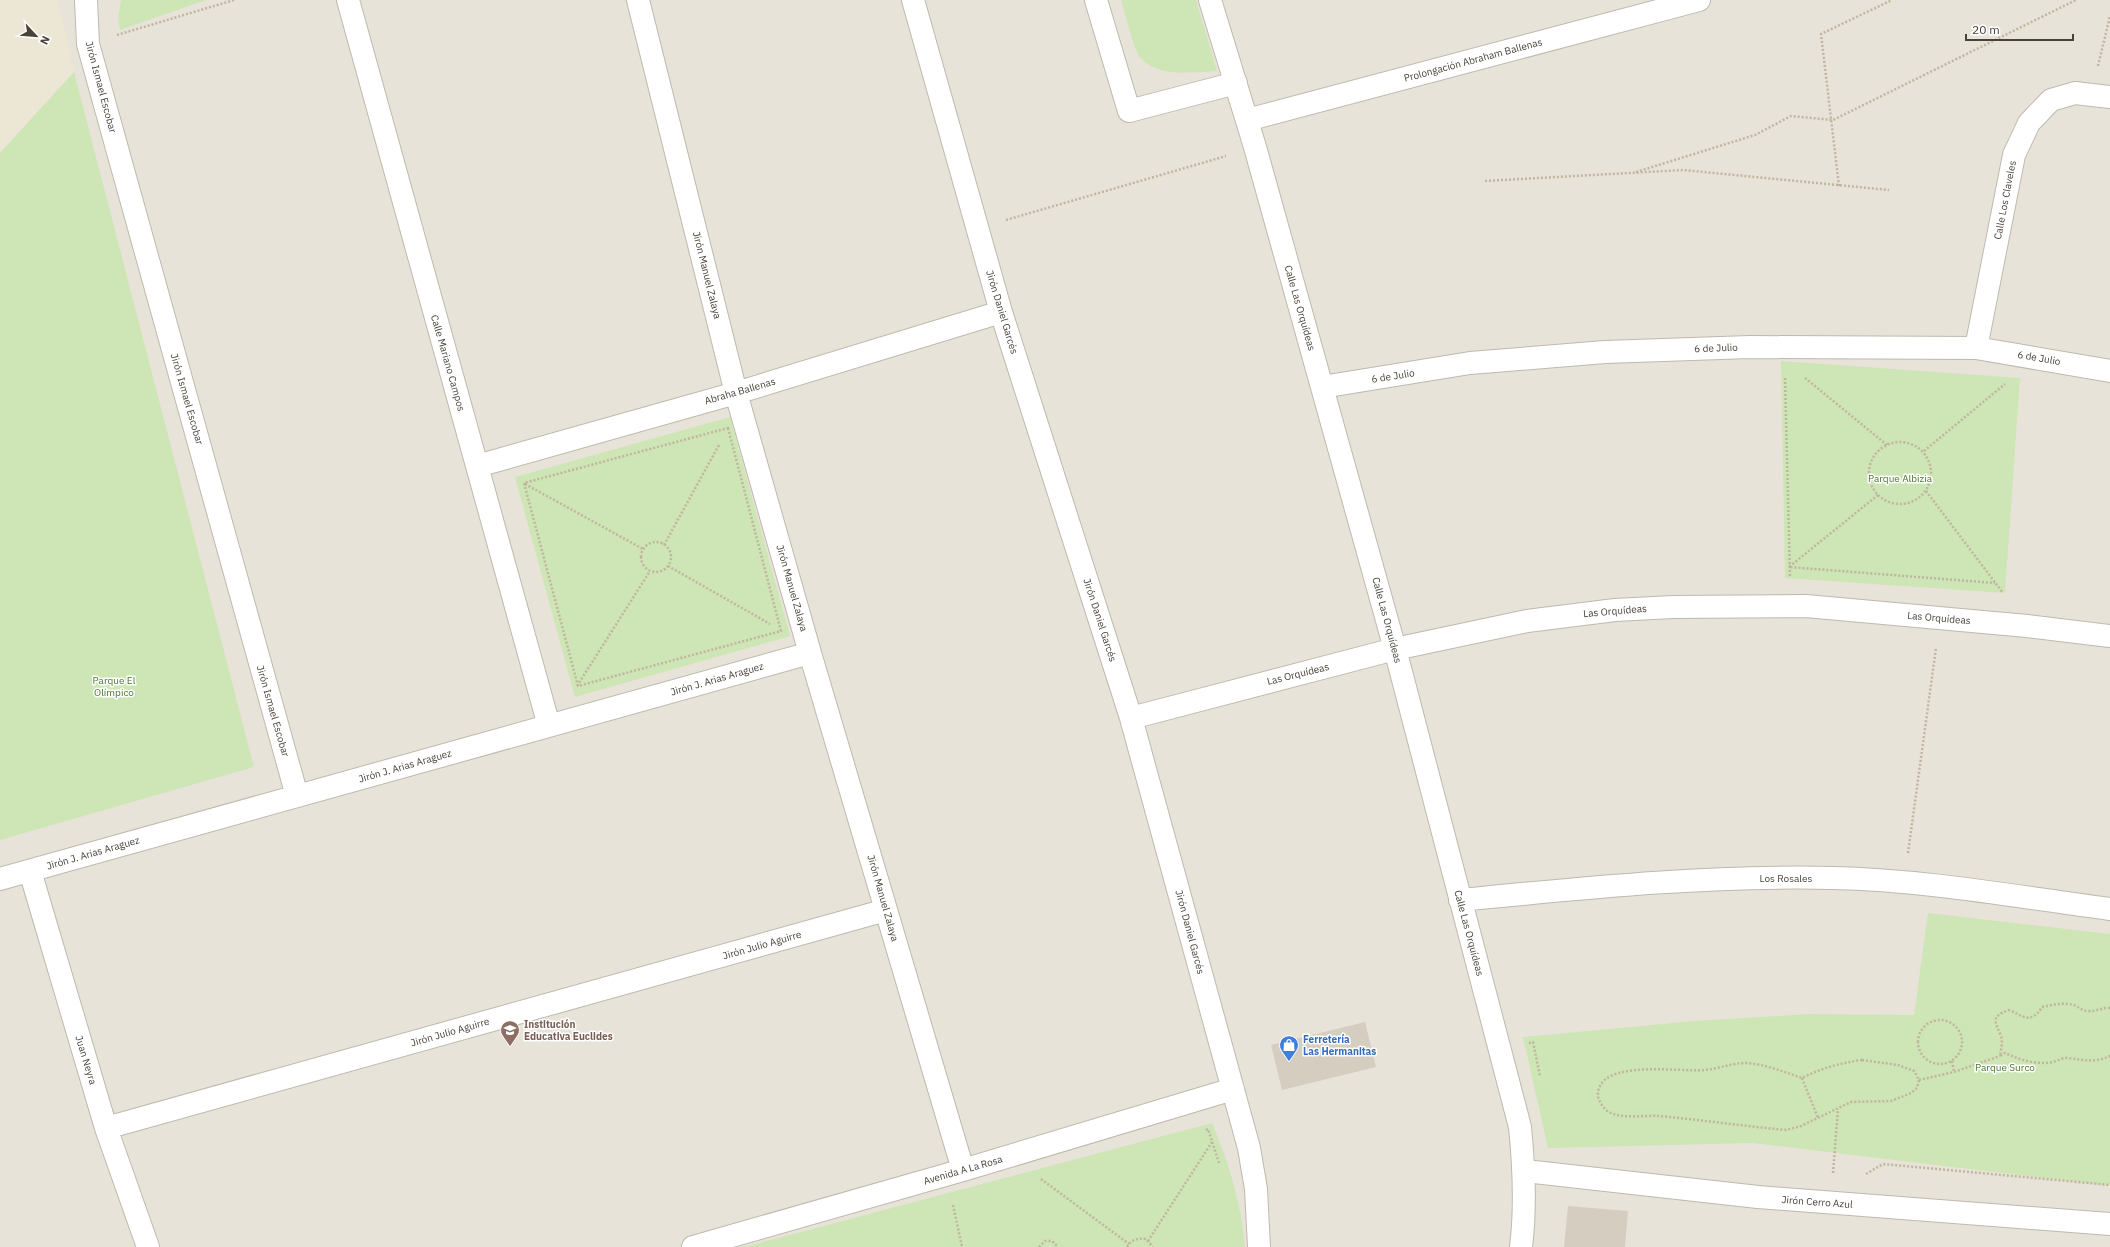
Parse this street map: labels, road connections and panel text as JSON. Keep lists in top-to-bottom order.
{
  "streets": {
    "street": [
      "Prolongación Abraham Ballenas",
      "Jirón Ismael Escobar",
      "Calle Los Claveles",
      "Jirón Manuel Zalaya",
      "Calle Las Orquídeas",
      "Jirón Daniel Garcés",
      "6 de Julio",
      "Calle Mariano Campos",
      "Abraha Ballenas",
      "Las Orquídeas",
      "Jirón J. Arias Araguez",
      "Los Rosales",
      "Jirón Julio Aguirre",
      "Juan Neyra",
      "Avenida A La Rosa",
      "Jirón Cerro Azul"
    ]
  },
  "crossings": [
    ["Prolongación Abraham Ballenas", "Calle Las Orquídeas"],
    ["Jirón Ismael Escobar", "Jirón J. Arias Araguez"],
    ["Calle Los Claveles", "6 de Julio"],
    ["Jirón Manuel Zalaya", "Abraha Ballenas"],
    ["Jirón Manuel Zalaya", "Jirón J. Arias Araguez"],
    ["Jirón Manuel Zalaya", "Jirón Julio Aguirre"],
    ["Jirón Manuel Zalaya", "Avenida A La Rosa"],
    ["Calle Las Orquídeas", "6 de Julio"],
    ["Calle Las Orquídeas", "Las Orquídeas"],
    ["Calle Las Orquídeas", "Los Rosales"],
    ["Calle Las Orquídeas", "Jirón Cerro Azul"],
    ["Jirón Daniel Garcés", "Abraha Ballenas"],
    ["Jirón Daniel Garcés", "Las Orquídeas"],
    ["Jirón Daniel Garcés", "Avenida A La Rosa"],
    ["Calle Mariano Campos", "Abraha Ballenas"],
    ["Calle Mariano Campos", "Jirón J. Arias Araguez"],
    ["Jirón J. Arias Araguez", "Juan Neyra"],
    ["Jirón Julio Aguirre", "Juan Neyra"]
  ],
  "parks": ["Parque Albizia", "Parque El Olímpico", "Parque Surco"],
  "places": {
    "school or university": ["Institución Educativa Euclides"],
    "shop": ["Ferretería Las Hermanitas"]
  },
  "scale_bar": "20 m",
  "north": "bottom right"
}
